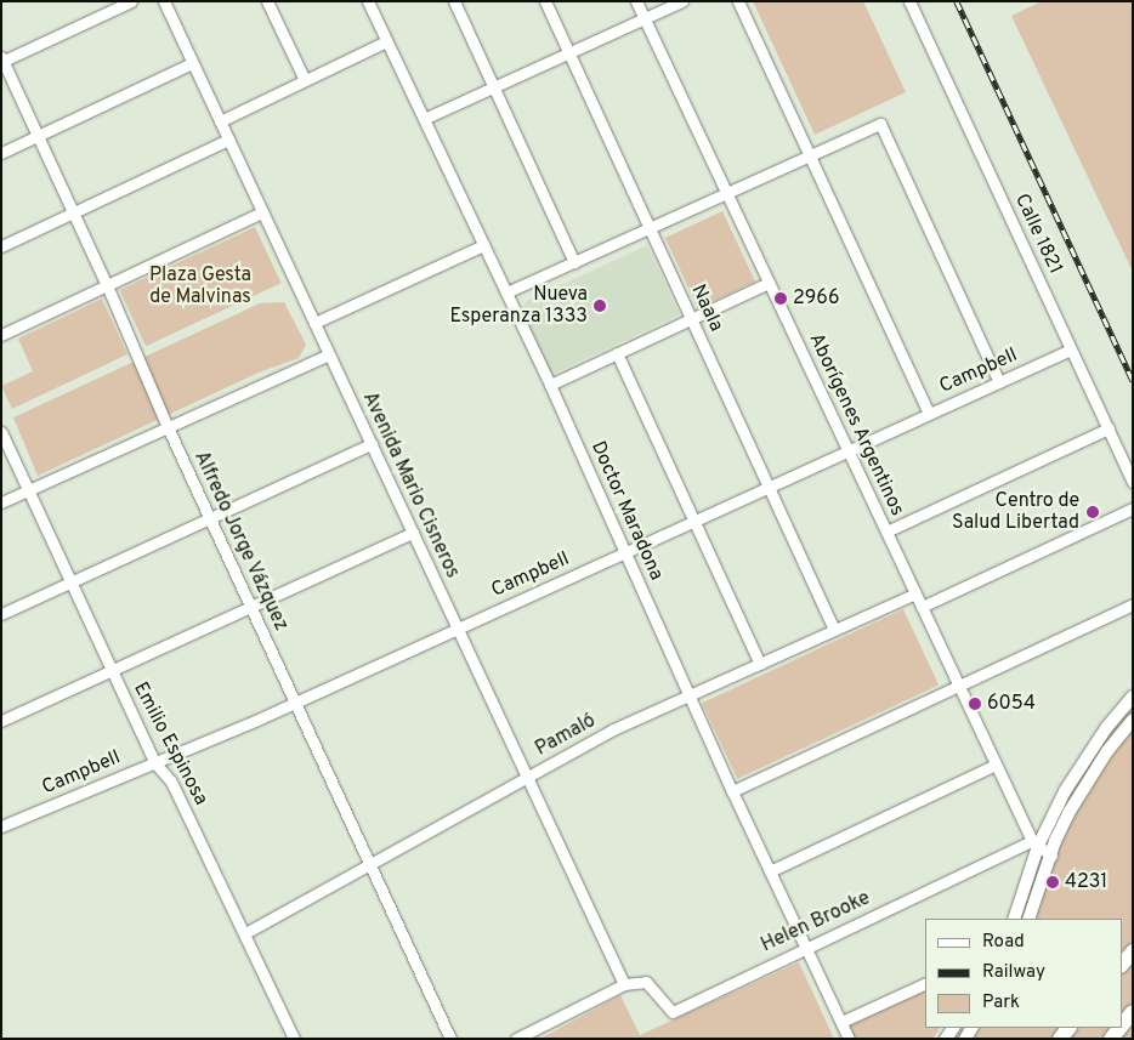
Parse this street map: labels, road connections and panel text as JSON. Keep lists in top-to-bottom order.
{
  "streets": {
    "street": [
      "Calle 1821",
      "Naala",
      "Campbell",
      "Aborígenes Argentinos",
      "Avenida Mario Cisneros",
      "Doctor Maradona",
      "Alfredo Jorge Vázquez",
      "Pamaló",
      "Emilio Espinosa",
      "Helen Brooke"
    ]
  },
  "crossings": [
    ["Calle 1821", "Campbell"],
    ["Naala", "Campbell"],
    ["Naala", "Pamaló"],
    ["Campbell", "Aborígenes Argentinos"],
    ["Campbell", "Avenida Mario Cisneros"],
    ["Campbell", "Doctor Maradona"],
    ["Campbell", "Alfredo Jorge Vázquez"],
    ["Campbell", "Emilio Espinosa"],
    ["Aborígenes Argentinos", "Pamaló"],
    ["Aborígenes Argentinos", "Helen Brooke"],
    ["Avenida Mario Cisneros", "Pamaló"],
    ["Avenida Mario Cisneros", "Helen Brooke"],
    ["Doctor Maradona", "Pamaló"],
    ["Doctor Maradona", "Helen Brooke"],
    ["Alfredo Jorge Vázquez", "Pamaló"],
    ["Pamaló", "Emilio Espinosa"]
  ],
  "parks": ["Plaza Gesta de Malvinas"],
  "places": [
    "2966",
    "Nueva Esperanza 1333",
    "Centro de Salud Libertad",
    "6054",
    "4231"
  ],
  "legend": ["Road", "Railway", "Park"]
}
